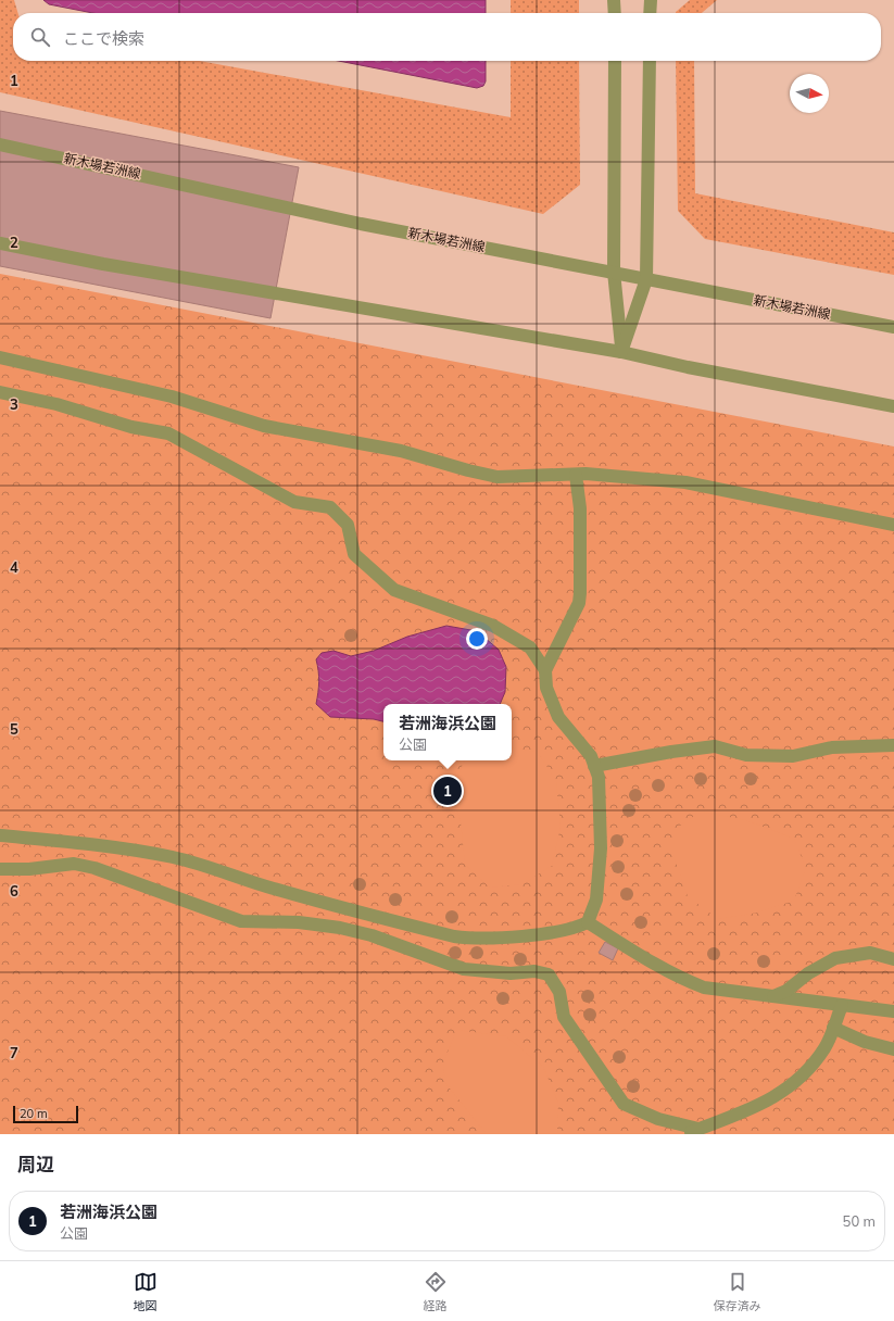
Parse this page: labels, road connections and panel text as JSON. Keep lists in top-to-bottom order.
{
  "streets": {
    "street": ["新木場若洲線"]
  },
  "scale_bar": "20 m",
  "north": "right",
  "page": {
    "search": "ここで検索",
    "popup": ["若洲海浜公園", "公園"],
    "pins": "1",
    "scale": "20 m",
    "heading": "周辺",
    "list": [
      {
        "mark": "1",
        "name": "若洲海浜公園",
        "note": "公園",
        "value": "50 m"
      }
    ],
    "nav": ["地図", "経路", "保存済み"]
  },
  "grid": {
    "rows": [
      "1",
      "2",
      "3",
      "4",
      "5",
      "6",
      "7"
    ]
  }
}
